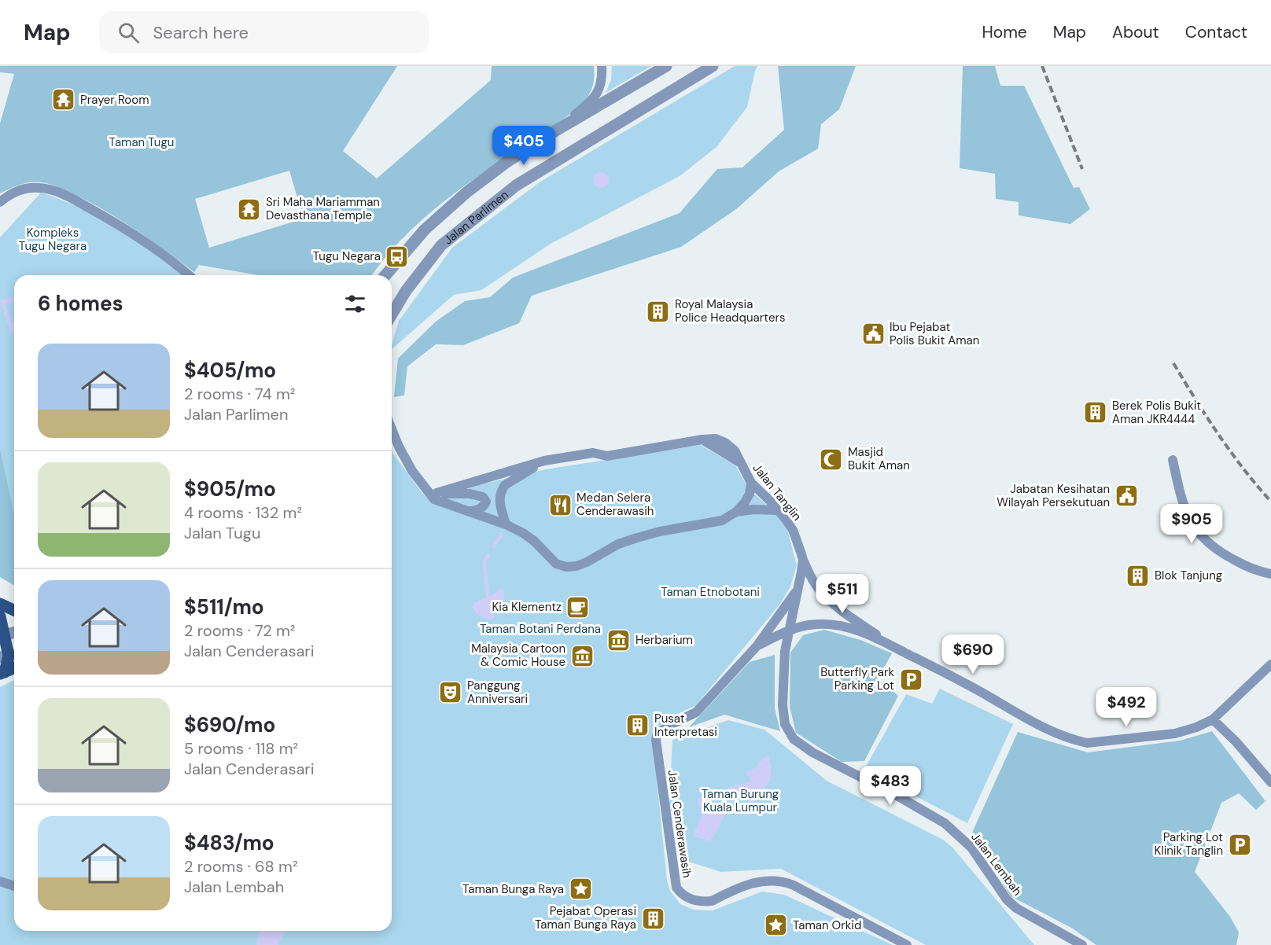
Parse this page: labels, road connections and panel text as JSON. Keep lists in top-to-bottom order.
{
  "streets": {
    "street": [
      "Jalan Parlimen",
      "Jalan Tanglin",
      "Jalan Cenderawasih",
      "Jalan Lembah"
    ]
  },
  "crossings": [
    ["Jalan Tanglin", "Jalan Lembah"]
  ],
  "parks": [
    "Taman Tugu",
    "Kompleks Tugu Negara",
    "Taman Etnobotani",
    "Taman Botani Perdana",
    "Taman Burung Kuala Lumpur"
  ],
  "places": {
    "temple": ["Prayer Room", "Sri Maha Mariamman Devasthana Temple"],
    "bus stop": ["Tugu Negara"],
    "building": [
      "Royal Malaysia Police Headquarters",
      "Berek Polis Bukit Aman JKR4444",
      "Blok Tanjung",
      "Pusat Interpretasi",
      "Pejabat Operasi Taman Bunga Raya"
    ],
    "public building": ["Ibu Pejabat Polis Bukit Aman", "Jabatan Kesihatan Wilayah Persekutuan"],
    "mosque": ["Masjid Bukit Aman"],
    "restaurant": ["Medan Selera Cenderawasih"],
    "cafe": ["Kia Klementz"],
    "museum": ["Herbarium", "Malaysia Cartoon & Comic House"],
    "parking": ["Butterfly Park Parking Lot", "Parking Lot Klinik Tanglin"],
    "theatre": ["Panggung Anniversari"],
    "place": ["Taman Bunga Raya", "Taman Orkid"]
  },
  "page": {
    "header": "Map",
    "search": "Search here",
    "nav": [
      "Home",
      "Map",
      "About",
      "Contact"
    ],
    "price": [
      "$405",
      "$905",
      "$511",
      "$690",
      "$492",
      "$483"
    ],
    "heading": "6 homes",
    "list": [
      {
        "name": "$405/mo",
        "note": "2 rooms · 74 m² · Jalan Parlimen"
      },
      {
        "name": "$905/mo",
        "note": "4 rooms · 132 m² · Jalan Tugu"
      },
      {
        "name": "$511/mo",
        "note": "2 rooms · 72 m² · Jalan Cenderasari"
      },
      {
        "name": "$690/mo",
        "note": "5 rooms · 118 m² · Jalan Cenderasari"
      },
      {
        "name": "$483/mo",
        "note": "2 rooms · 68 m² · Jalan Lembah"
      }
    ]
  }
}
